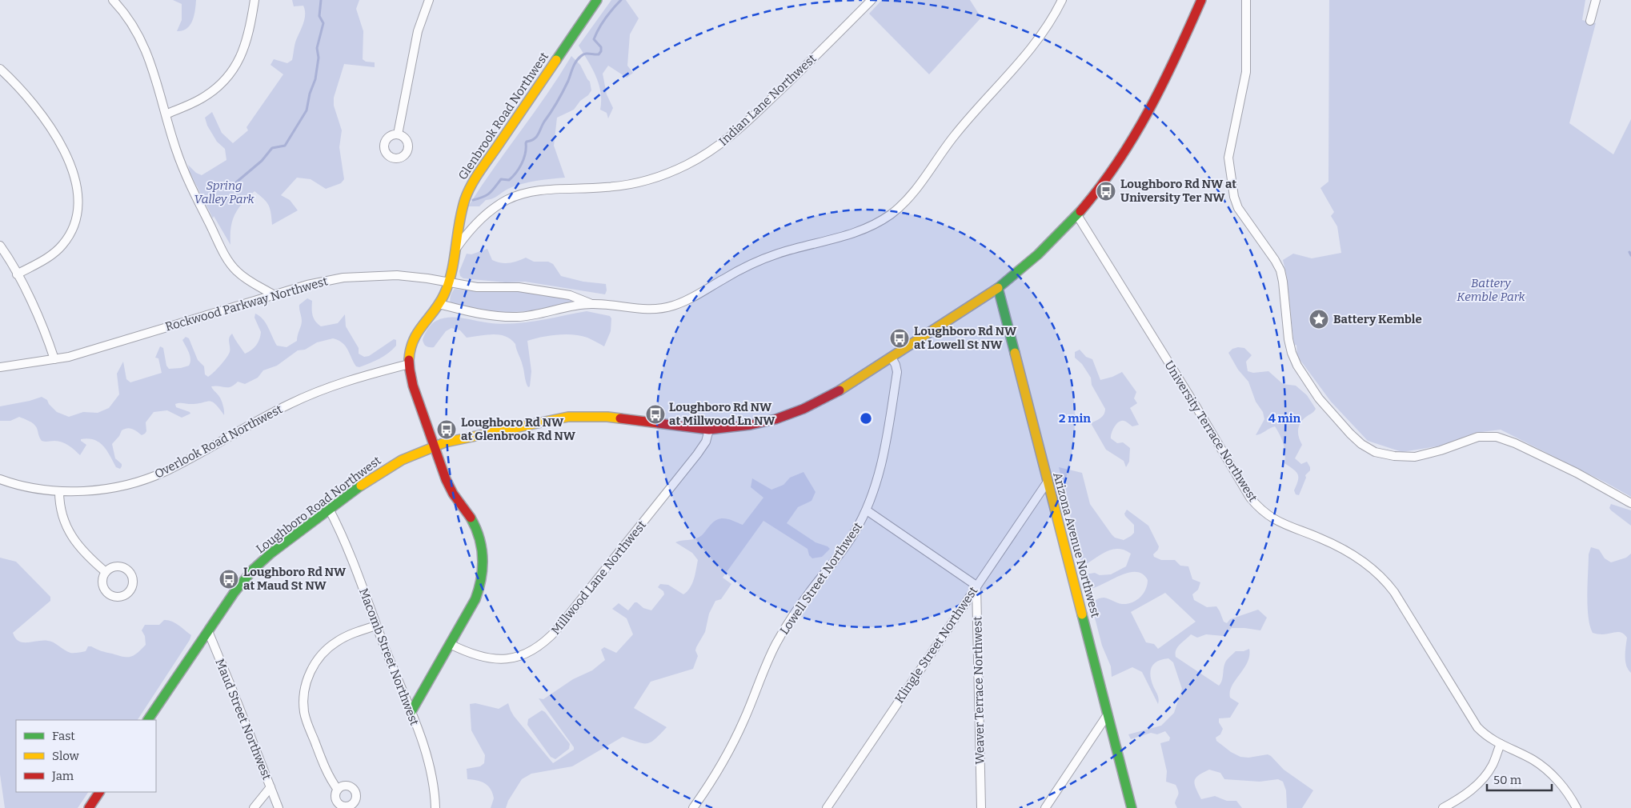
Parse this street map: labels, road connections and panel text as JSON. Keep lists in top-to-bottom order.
{
  "streets": {
    "main road": ["Glenbrook Road Northwest", "Loughboro Road Northwest", "Arizona Avenue Northwest"],
    "street": [
      "Indian Lane Northwest",
      "Rockwood Parkway Northwest",
      "University Terrace Northwest",
      "Overlook Road Northwest",
      "Millwood Lane Northwest",
      "Lowell Street Northwest",
      "Klingle Street Northwest",
      "Macomb Street Northwest",
      "Weaver Terrace Northwest",
      "Maud Street Northwest"
    ]
  },
  "crossings": [
    ["Indian Lane Northwest", "Glenbrook Road Northwest"],
    ["Glenbrook Road Northwest", "Rockwood Parkway Northwest"],
    ["Glenbrook Road Northwest", "Overlook Road Northwest"],
    ["Glenbrook Road Northwest", "Loughboro Road Northwest"],
    ["Glenbrook Road Northwest", "Millwood Lane Northwest"],
    ["Glenbrook Road Northwest", "Macomb Street Northwest"],
    ["University Terrace Northwest", "Loughboro Road Northwest"],
    ["Loughboro Road Northwest", "Arizona Avenue Northwest"],
    ["Loughboro Road Northwest", "Millwood Lane Northwest"],
    ["Loughboro Road Northwest", "Lowell Street Northwest"],
    ["Loughboro Road Northwest", "Macomb Street Northwest"],
    ["Loughboro Road Northwest", "Maud Street Northwest"],
    ["Arizona Avenue Northwest", "Klingle Street Northwest"],
    ["Klingle Street Northwest", "Weaver Terrace Northwest"]
  ],
  "parks": ["Spring Valley Park", "Battery Kemble Park"],
  "places": {
    "bus stop": [
      "Loughboro Rd NW at University Ter NW",
      "Loughboro Rd NW at Lowell St NW",
      "Loughboro Rd NW at Millwood Ln NW",
      "Loughboro Rd NW at Glenbrook Rd NW",
      "Loughboro Rd NW at Maud St NW"
    ],
    "place": ["Battery Kemble"]
  },
  "legend": ["Fast", "Slow", "Jam"],
  "scale_bar": "50 m",
  "rings": ["2 min", "4 min"]
}
